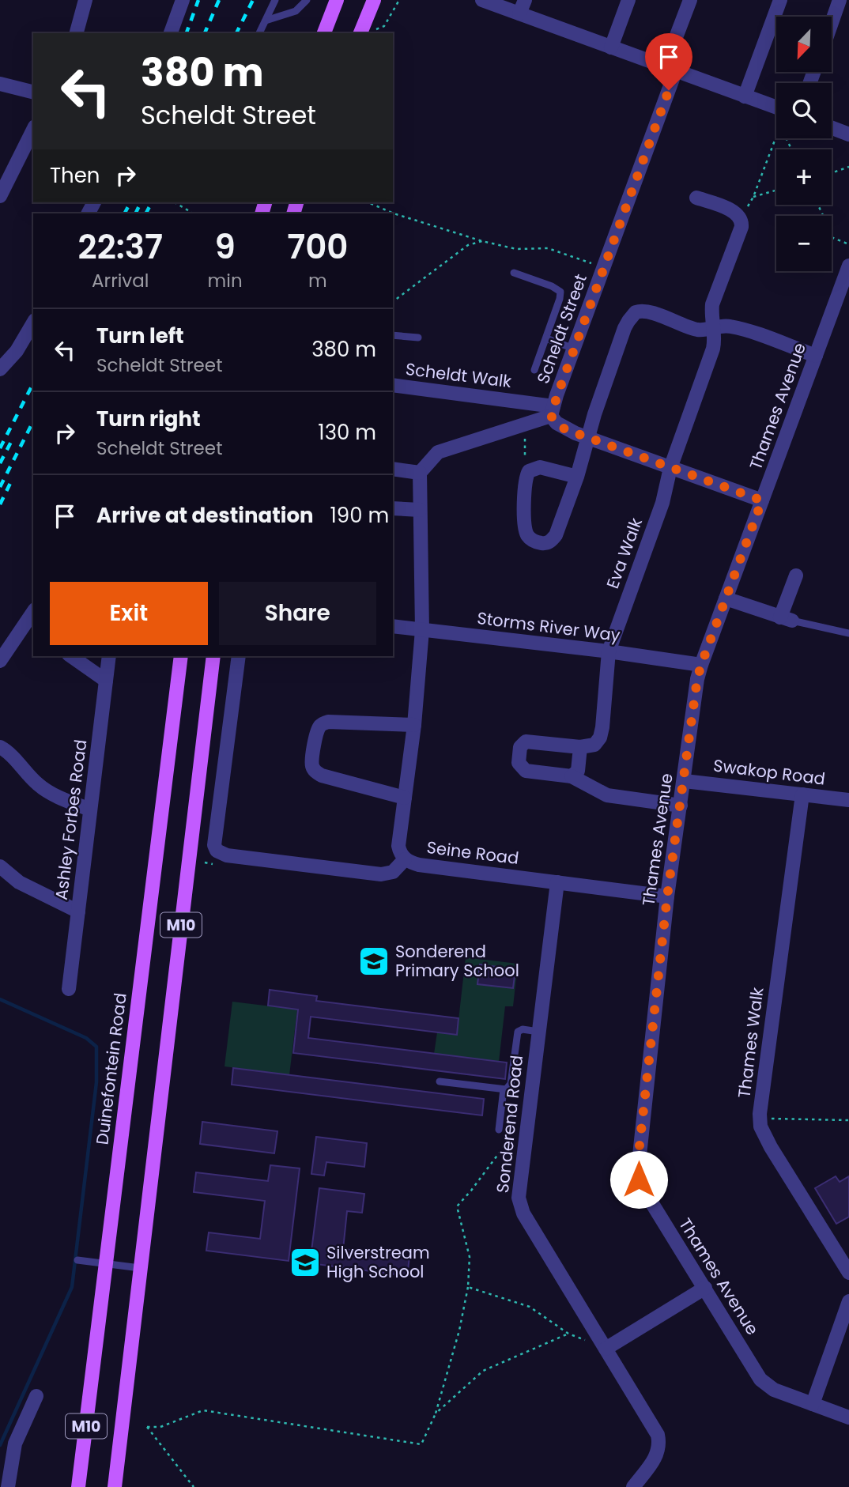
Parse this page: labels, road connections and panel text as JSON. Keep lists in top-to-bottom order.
{
  "streets": {
    "main road": ["M10", "Duinefontein Road"],
    "street": [
      "Scheldt Street",
      "Scheldt Walk",
      "Thames Avenue",
      "Eva Walk",
      "Storms River Way",
      "Swakop Road",
      "Ashley Forbes Road",
      "Seine Road",
      "Thames Walk",
      "Sonderend Road"
    ]
  },
  "crossings": [
    ["Scheldt Street", "Scheldt Walk"],
    ["Thames Avenue", "Storms River Way"],
    ["Thames Avenue", "Swakop Road"],
    ["Thames Avenue", "Seine Road"],
    ["Eva Walk", "Storms River Way"],
    ["Storms River Way", "Seine Road"],
    ["Swakop Road", "Thames Walk"],
    ["Seine Road", "Sonderend Road"]
  ],
  "places": {
    "school or university": ["Sonderend Primary School", "Silverstream High School"]
  },
  "north": "bottom left",
  "page": {
    "map_buttons": ["+", "−"],
    "turn": ["380 m", "Scheldt Street"],
    "then": "Then",
    "eta": [
      "22:37",
      "Arrival",
      "9",
      "min",
      "700",
      "m"
    ],
    "list": [
      {
        "name": "Turn left",
        "note": "Scheldt Street",
        "value": "380 m"
      },
      {
        "name": "Turn right",
        "note": "Scheldt Street",
        "value": "130 m"
      },
      {
        "name": "Arrive at destination",
        "value": "190 m"
      }
    ],
    "buttons": ["Exit", "Share"]
  }
}
